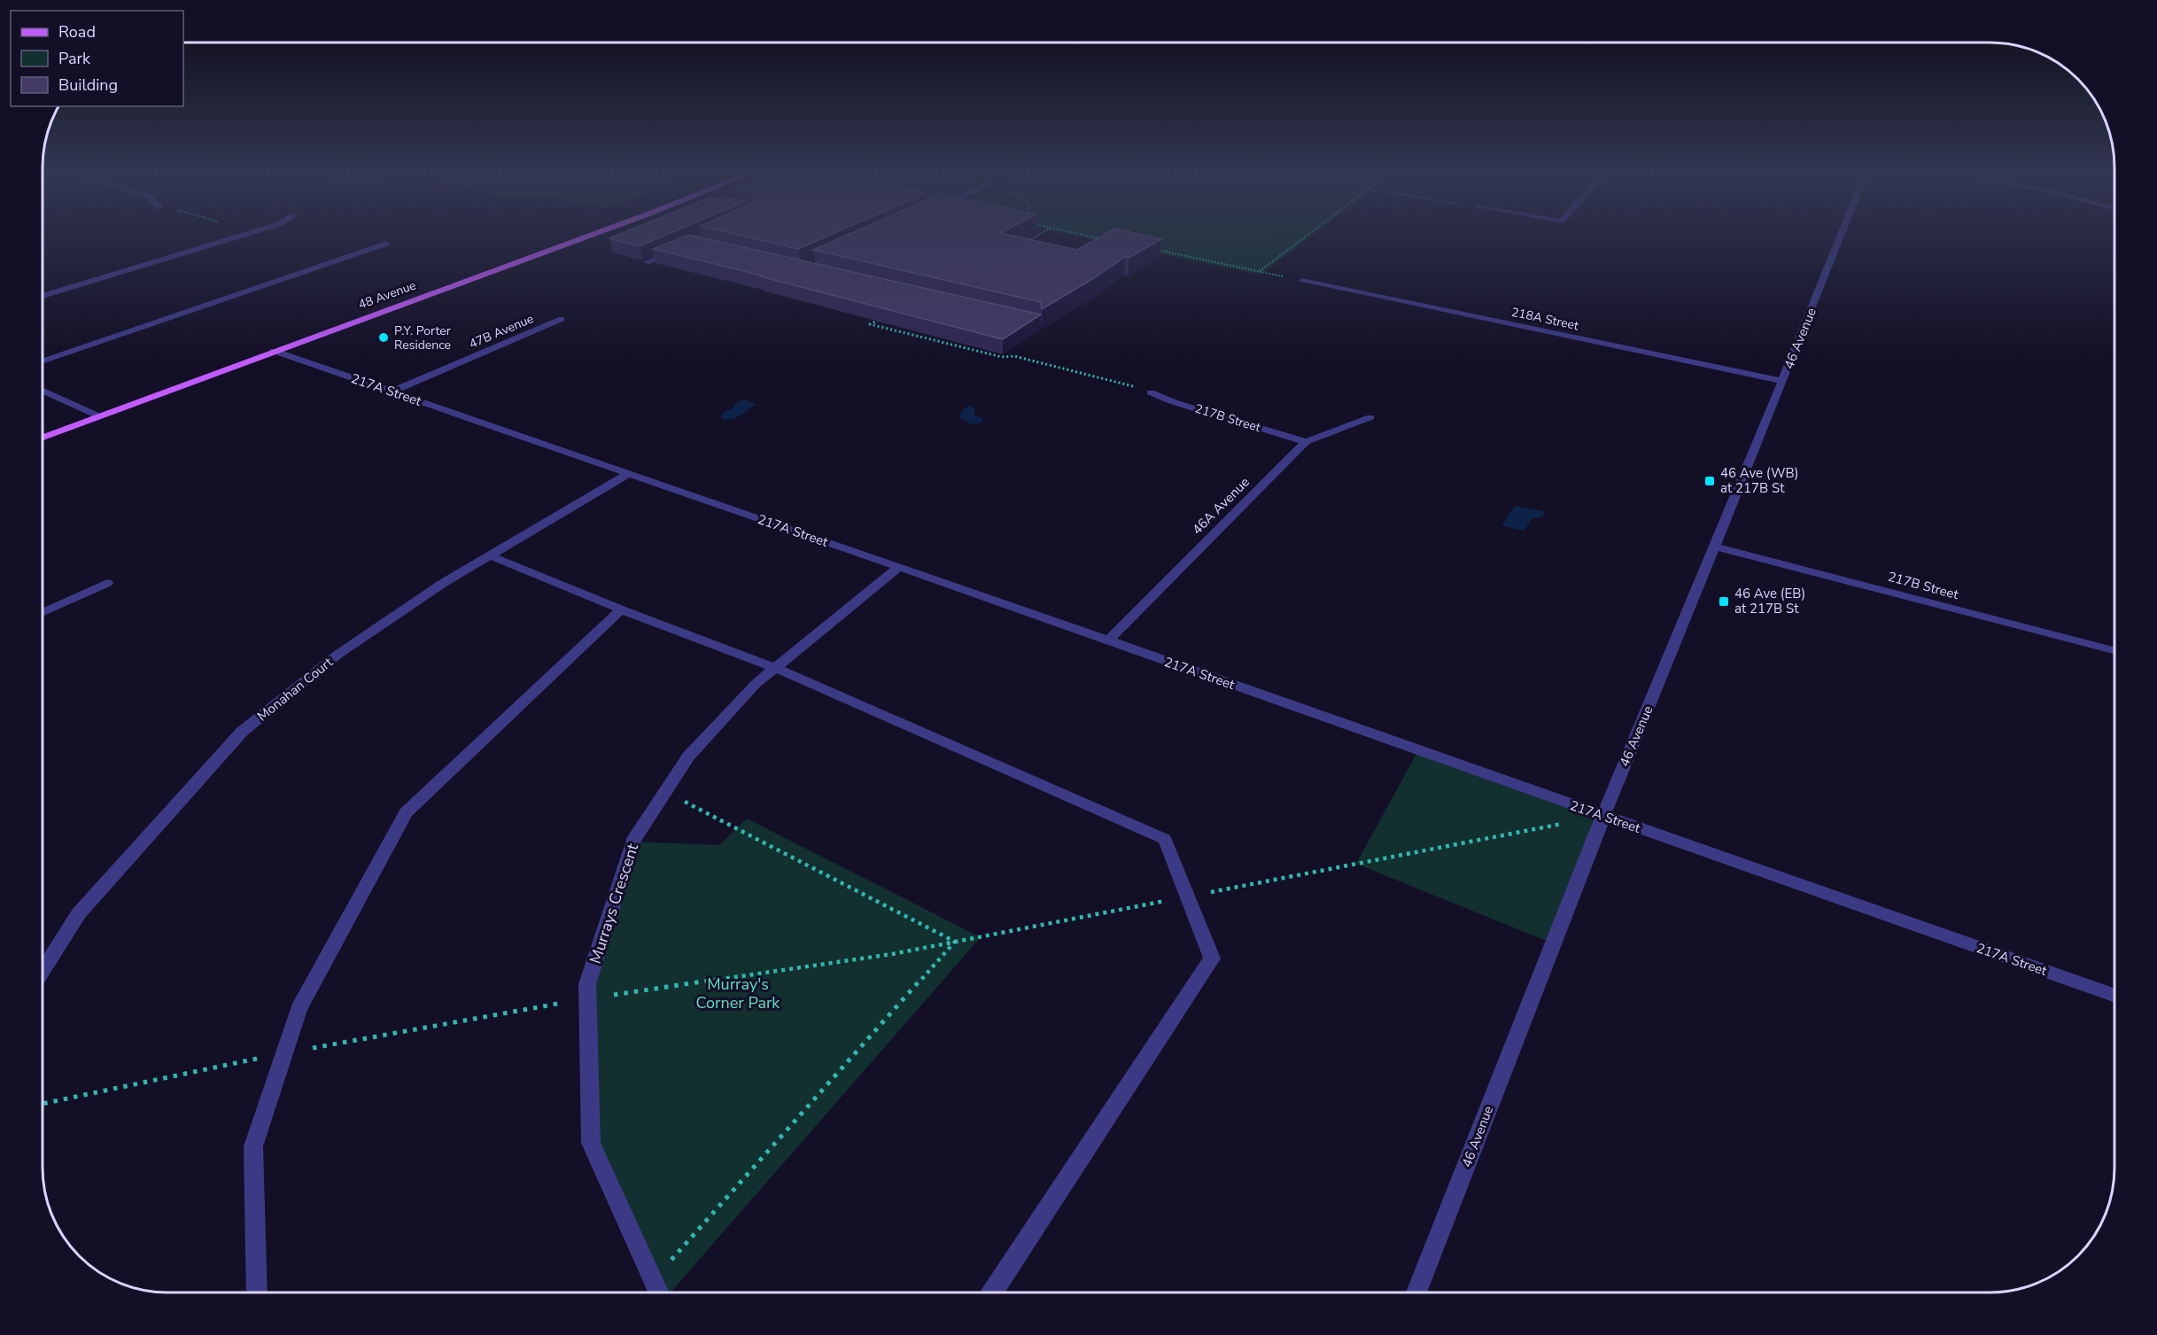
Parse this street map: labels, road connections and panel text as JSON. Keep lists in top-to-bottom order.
{
  "streets": {
    "main road": ["48 Avenue"],
    "street": [
      "218A Street",
      "47B Avenue",
      "46 Avenue",
      "217A Street",
      "217B Street",
      "46A Avenue",
      "Monahan Court",
      "Murrays Crescent"
    ]
  },
  "crossings": [
    ["48 Avenue", "217A Street"],
    ["218A Street", "46 Avenue"],
    ["47B Avenue", "217A Street"],
    ["46 Avenue", "217A Street"],
    ["46 Avenue", "217B Street"],
    ["217A Street", "46A Avenue"],
    ["217A Street", "Monahan Court"],
    ["217A Street", "Murrays Crescent"],
    ["217B Street", "46A Avenue"]
  ],
  "parks": ["Murray's Corner Park"],
  "places": {
    "other": ["P.Y. Porter Residence"],
    "transit": ["46 Ave (WB) at 217B St", "46 Ave (EB) at 217B St"]
  },
  "legend": ["Road", "Park", "Building"]
}
